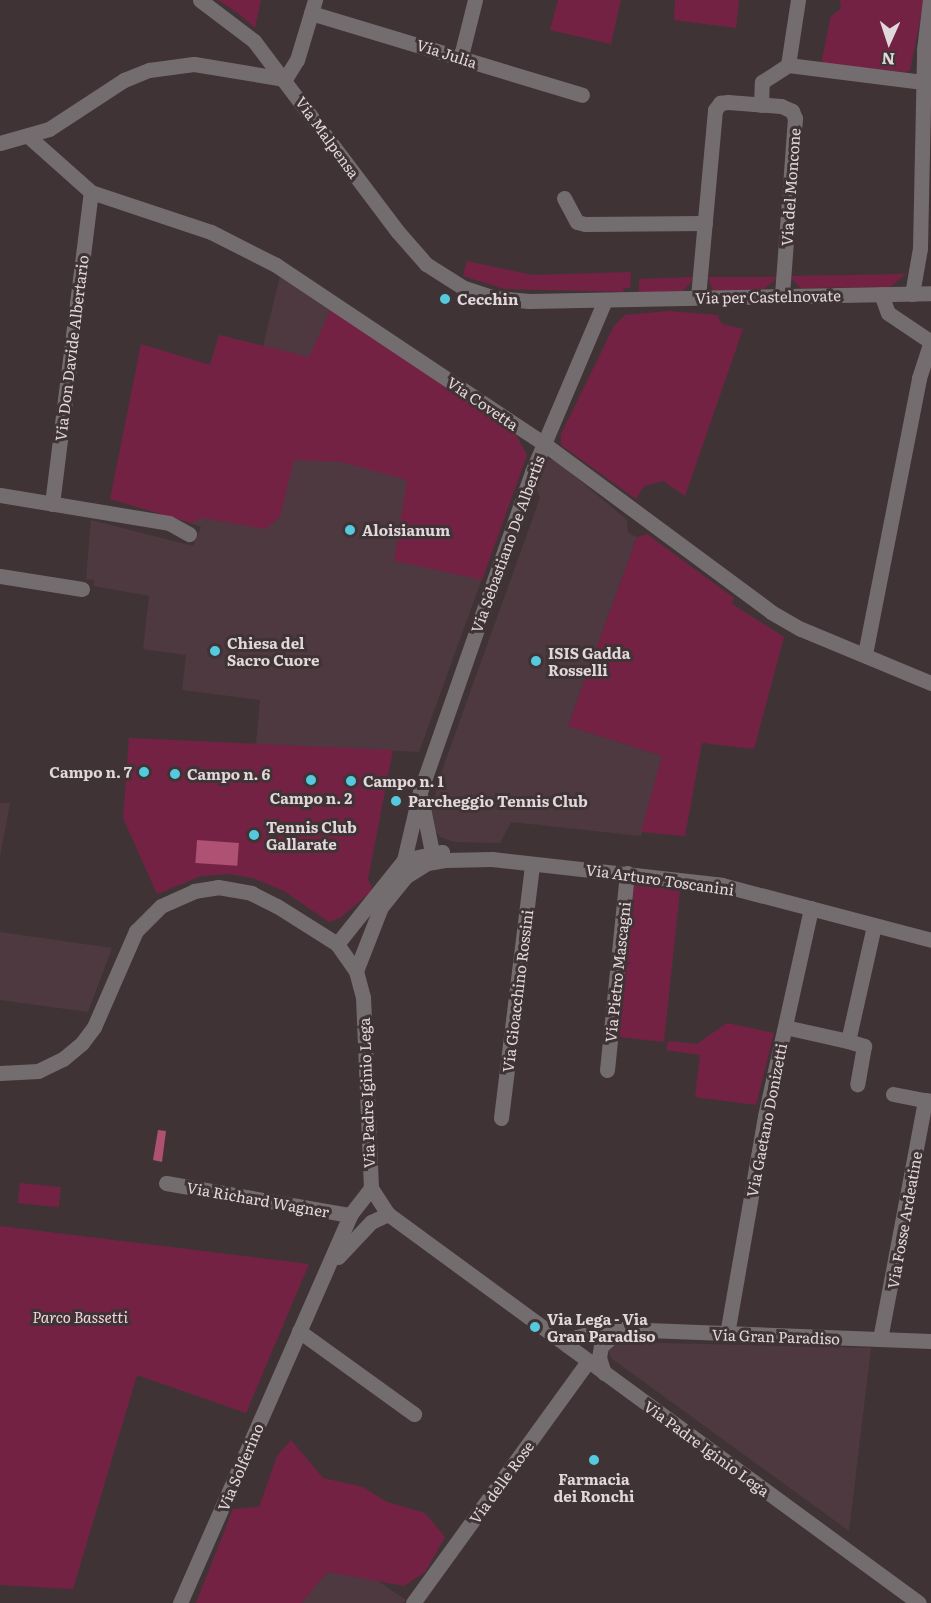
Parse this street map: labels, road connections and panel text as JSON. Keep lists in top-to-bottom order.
{
  "streets": {
    "street": [
      "Via Julia",
      "Via Malpensa",
      "Via del Moncone",
      "Via per Castelnovate",
      "Via Don Davide Albertario",
      "Via Covetta",
      "Via Sebastiano De Albertis",
      "Via Arturo Toscanini",
      "Via Pietro Mascagni",
      "Via Gioacchino Rossini",
      "Via Padre Iginio Lega",
      "Via Gaetano Donizetti",
      "Via Richard Wagner",
      "Via Fosse Ardeatine",
      "Via Gran Paradiso",
      "Via Solferino",
      "Via delle Rose"
    ]
  },
  "crossings": [
    ["Via Malpensa", "Via per Castelnovate"],
    ["Via Malpensa", "Via Sebastiano De Albertis"],
    ["Via del Moncone", "Via per Castelnovate"],
    ["Via per Castelnovate", "Via Sebastiano De Albertis"],
    ["Via Don Davide Albertario", "Via Covetta"],
    ["Via Covetta", "Via Sebastiano De Albertis"],
    ["Via Sebastiano De Albertis", "Via Arturo Toscanini"],
    ["Via Arturo Toscanini", "Via Pietro Mascagni"],
    ["Via Arturo Toscanini", "Via Gioacchino Rossini"],
    ["Via Arturo Toscanini", "Via Gaetano Donizetti"],
    ["Via Padre Iginio Lega", "Via Gran Paradiso"],
    ["Via Padre Iginio Lega", "Via Solferino"],
    ["Via Padre Iginio Lega", "Via delle Rose"],
    ["Via Gaetano Donizetti", "Via Gran Paradiso"],
    ["Via Richard Wagner", "Via Solferino"],
    ["Via Fosse Ardeatine", "Via Gran Paradiso"]
  ],
  "parks": ["Parco Bassetti"],
  "places": [
    "Cecchin",
    "Aloisianum",
    "Chiesa del Sacro Cuore",
    "ISIS Gadda Rosselli",
    "Campo n. 7",
    "Campo n. 6",
    "Campo n. 2",
    "Campo n. 1",
    "Parcheggio Tennis Club",
    "Tennis Club Gallarate",
    "Via Lega - Via Gran Paradiso",
    "Farmacia dei Ronchi"
  ],
  "north": "bottom"
}
